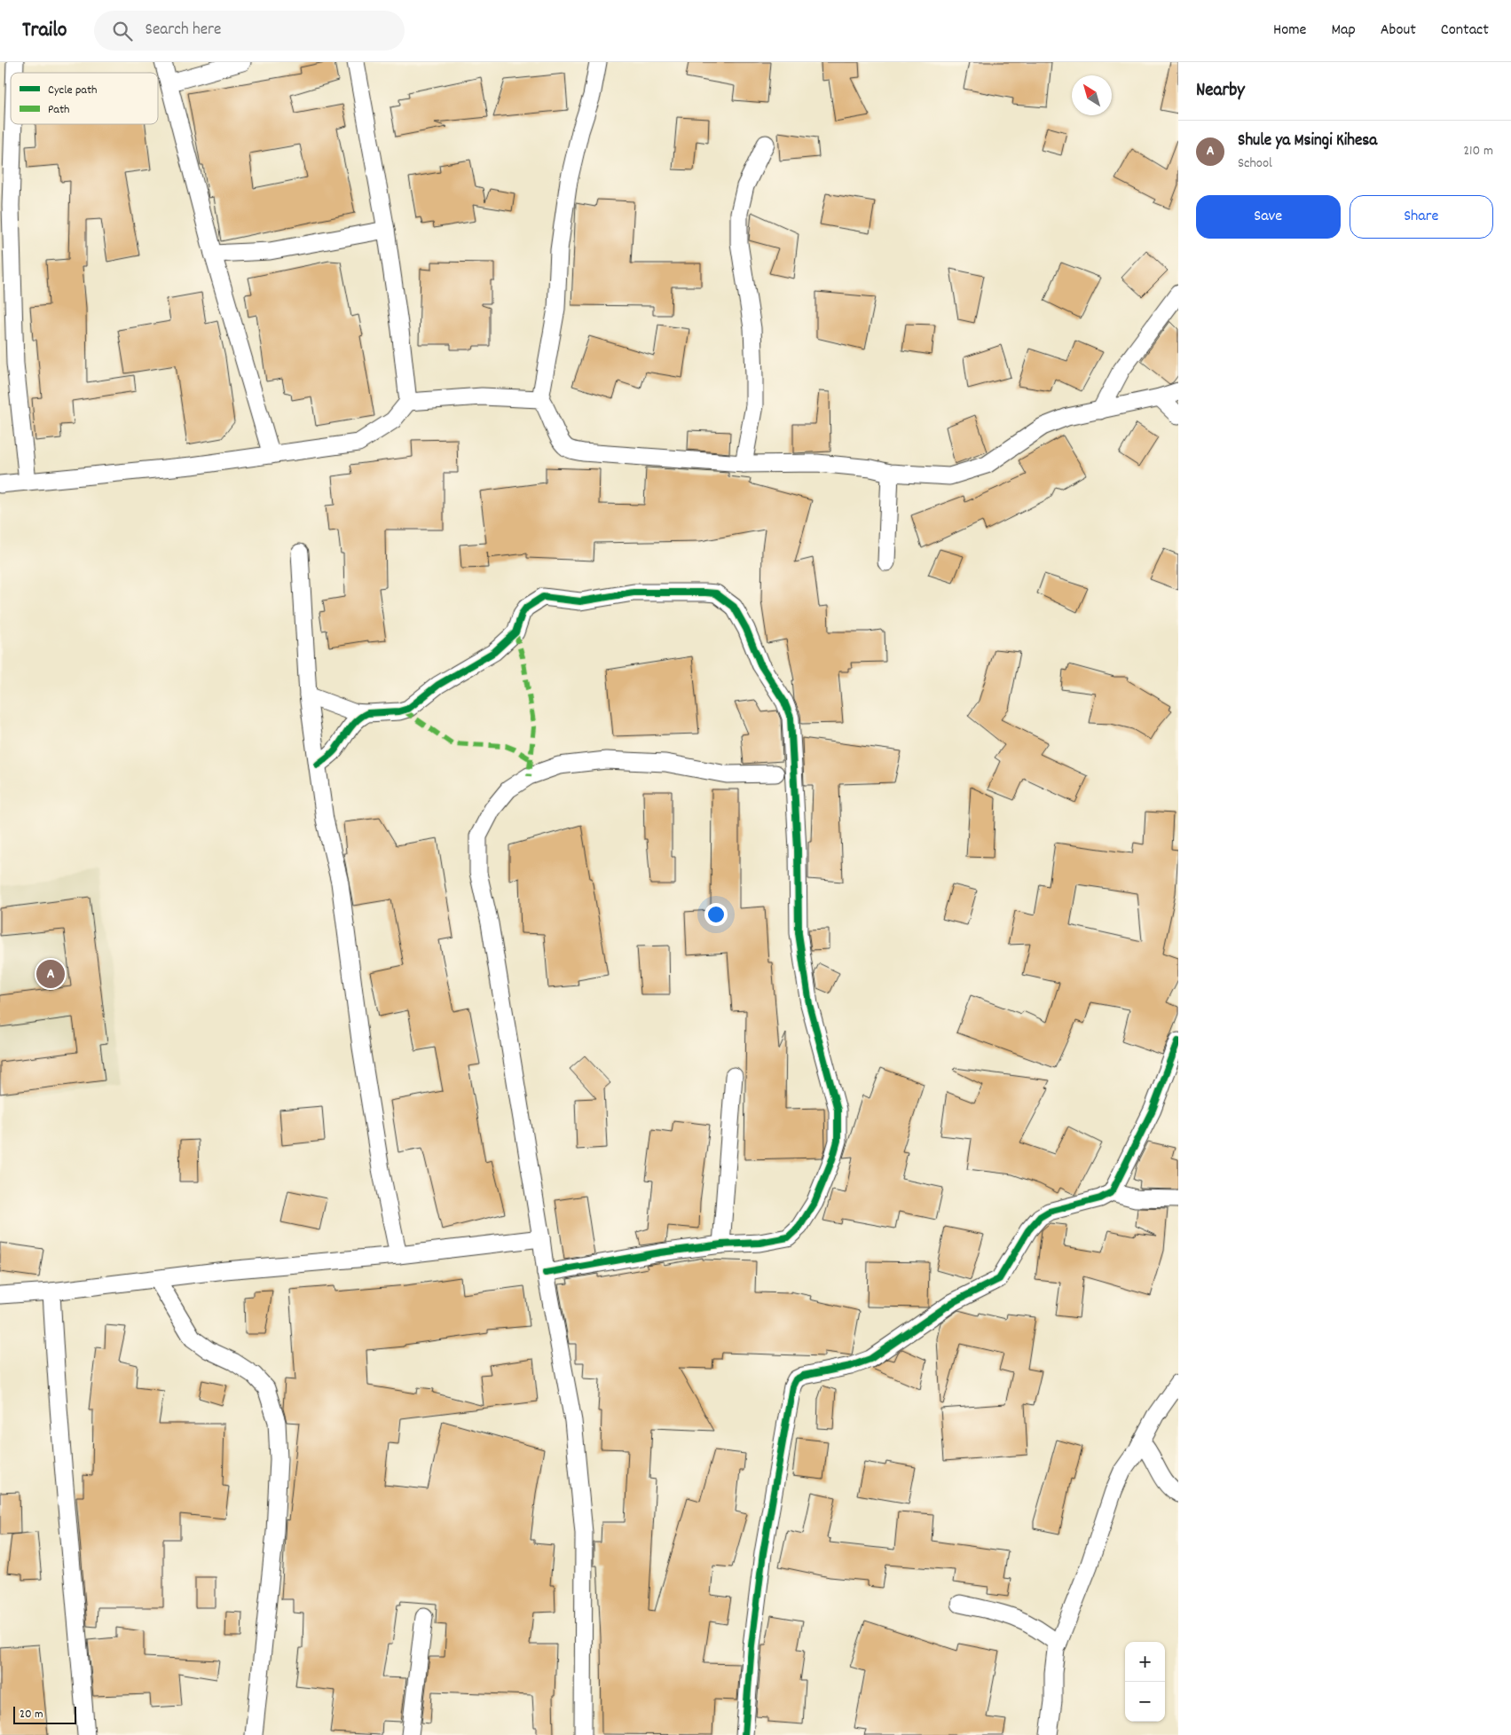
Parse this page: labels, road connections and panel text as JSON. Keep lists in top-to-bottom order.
{
  "legend": ["Cycle path", "Path"],
  "scale_bar": "20 m",
  "north": "top left",
  "page": {
    "header": "Trailo",
    "search": "Search here",
    "nav": [
      "Home",
      "Map",
      "About",
      "Contact"
    ],
    "heading": "Nearby",
    "list": [
      {
        "mark": "A",
        "name": "Shule ya Msingi Kihesa",
        "note": "School",
        "value": "210 m"
      }
    ],
    "buttons": ["Save", "Share"],
    "pins": "A",
    "map_buttons": ["+", "−"],
    "scale": "20 m"
  }
}
